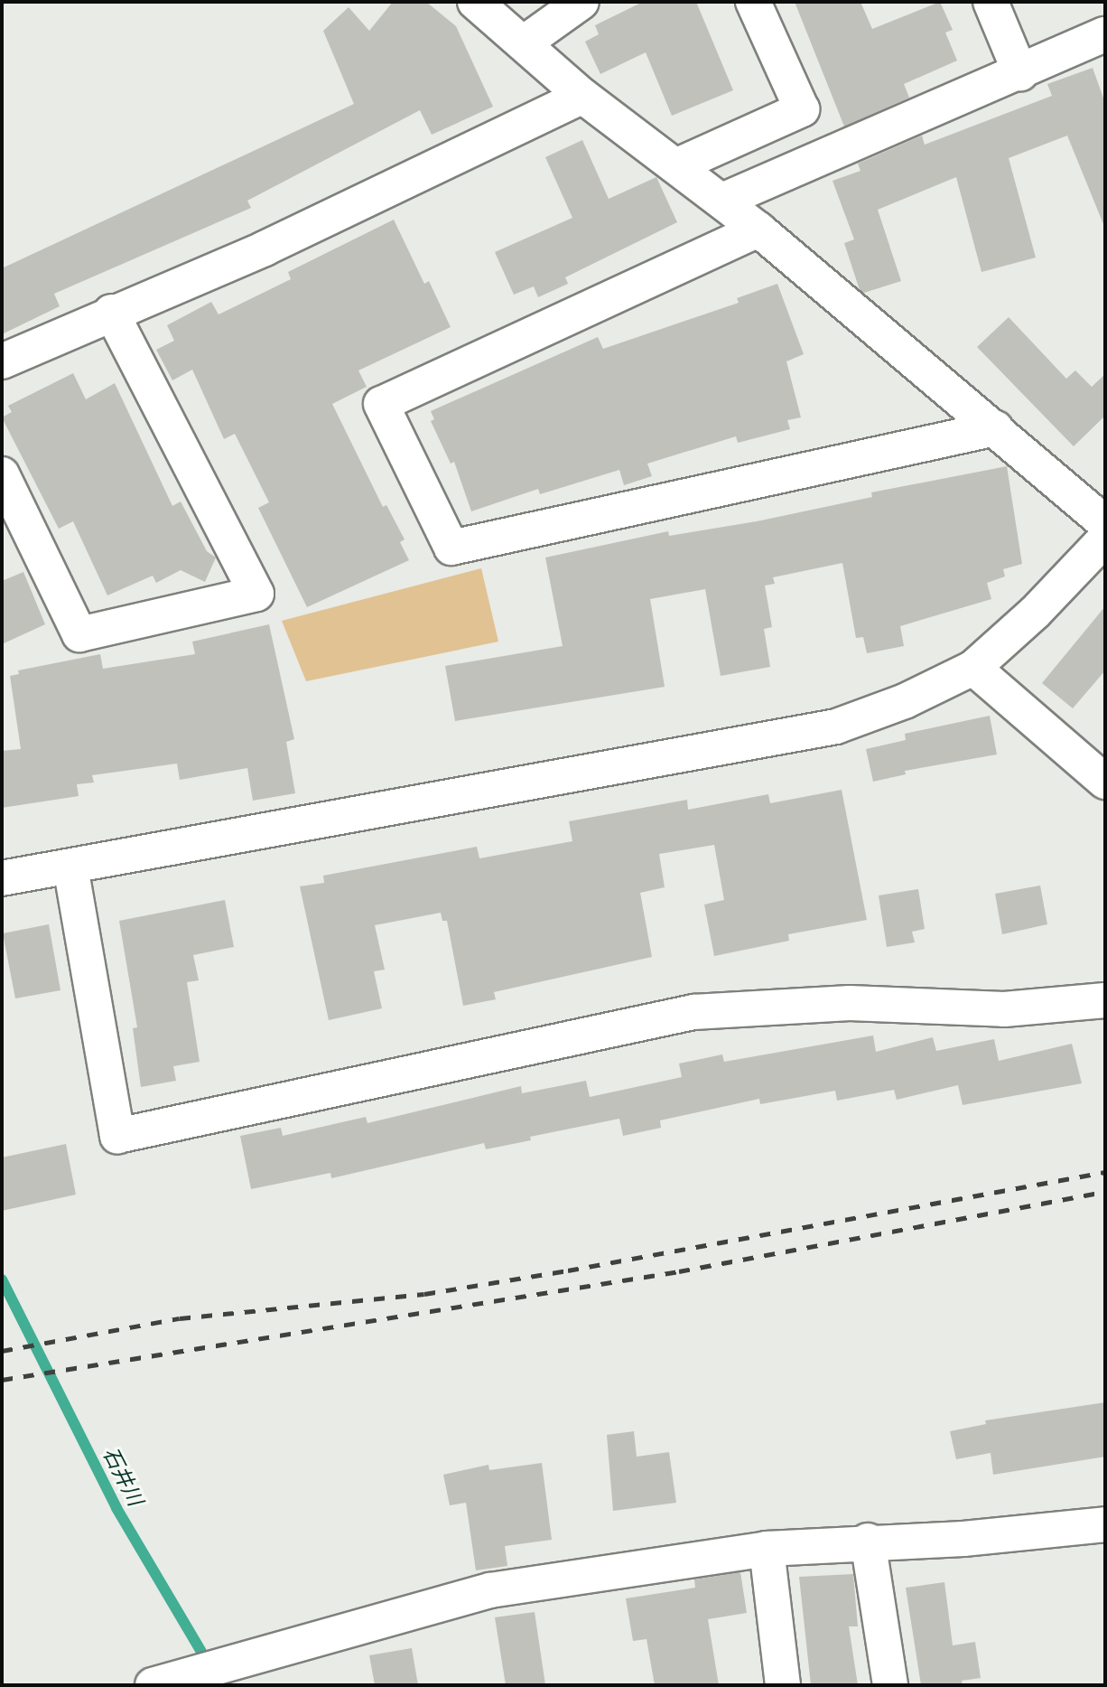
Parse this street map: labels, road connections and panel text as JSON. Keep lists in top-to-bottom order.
{
  "water": ["石井川"]
}
